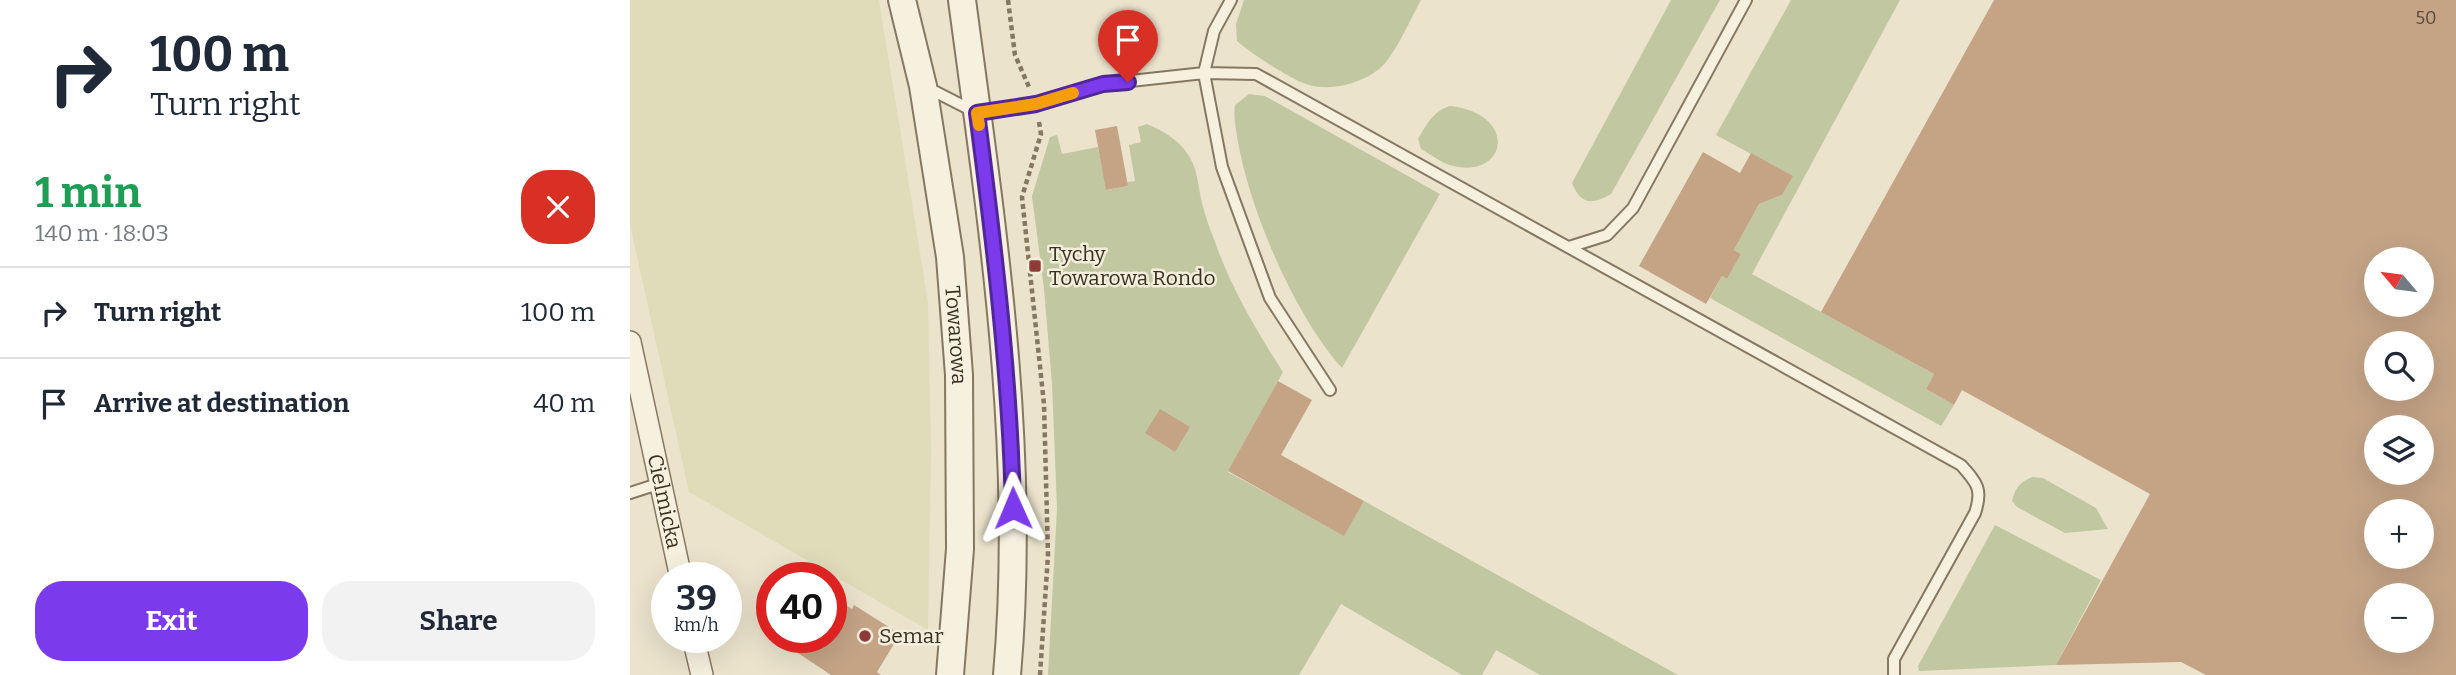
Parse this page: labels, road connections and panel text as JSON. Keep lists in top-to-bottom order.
{
  "streets": {
    "street": ["Towarowa", "Cielmicka"]
  },
  "places": {
    "transit": ["Tychy Towarowa Rondo"],
    "other": ["Semar"]
  },
  "house_numbers": ["50"],
  "north": "top left",
  "page": {
    "turn": ["100 m", "Turn right"],
    "heading": ["1 min", "140 m · 18:03"],
    "map_buttons": ["+", "−"],
    "list": [
      {
        "name": "Turn right",
        "value": "100 m"
      },
      {
        "name": "Arrive at destination",
        "value": "40 m"
      }
    ],
    "speed": "39 km/h",
    "limit": "40",
    "buttons": ["Exit", "Share"]
  }
}
